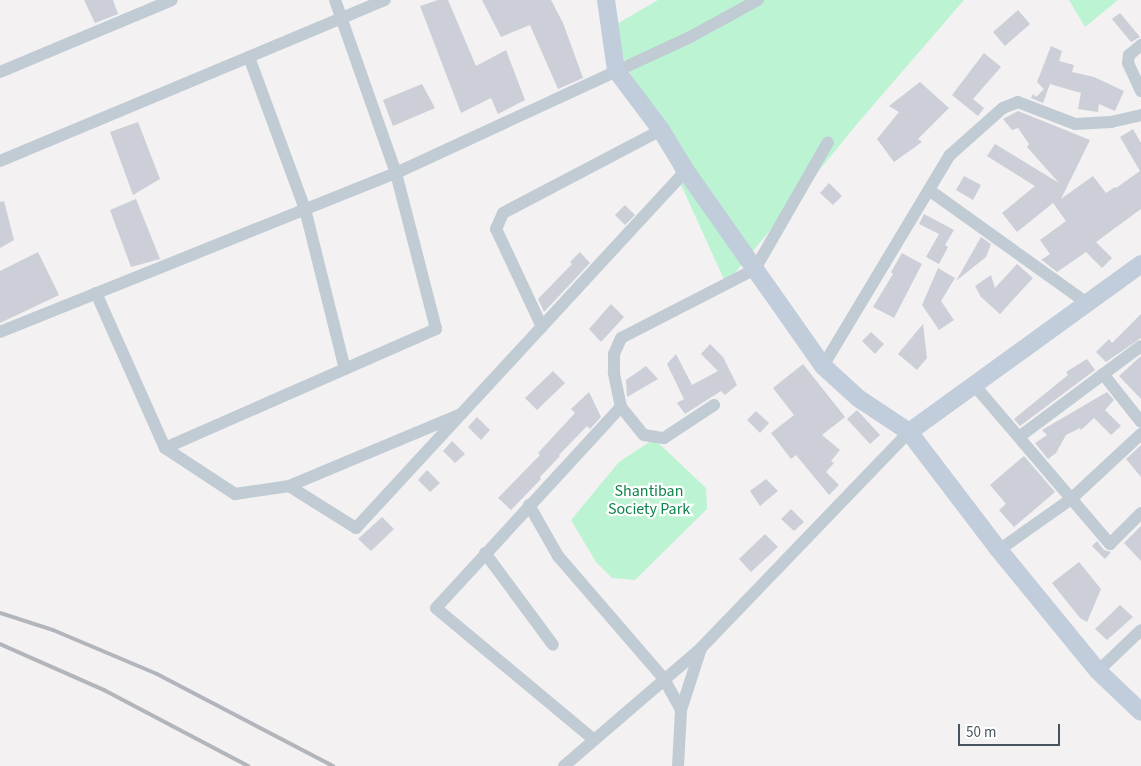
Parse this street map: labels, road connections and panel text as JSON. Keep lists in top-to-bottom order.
{
  "parks": ["Shantiban Society Park"],
  "scale_bar": "50 m"
}
